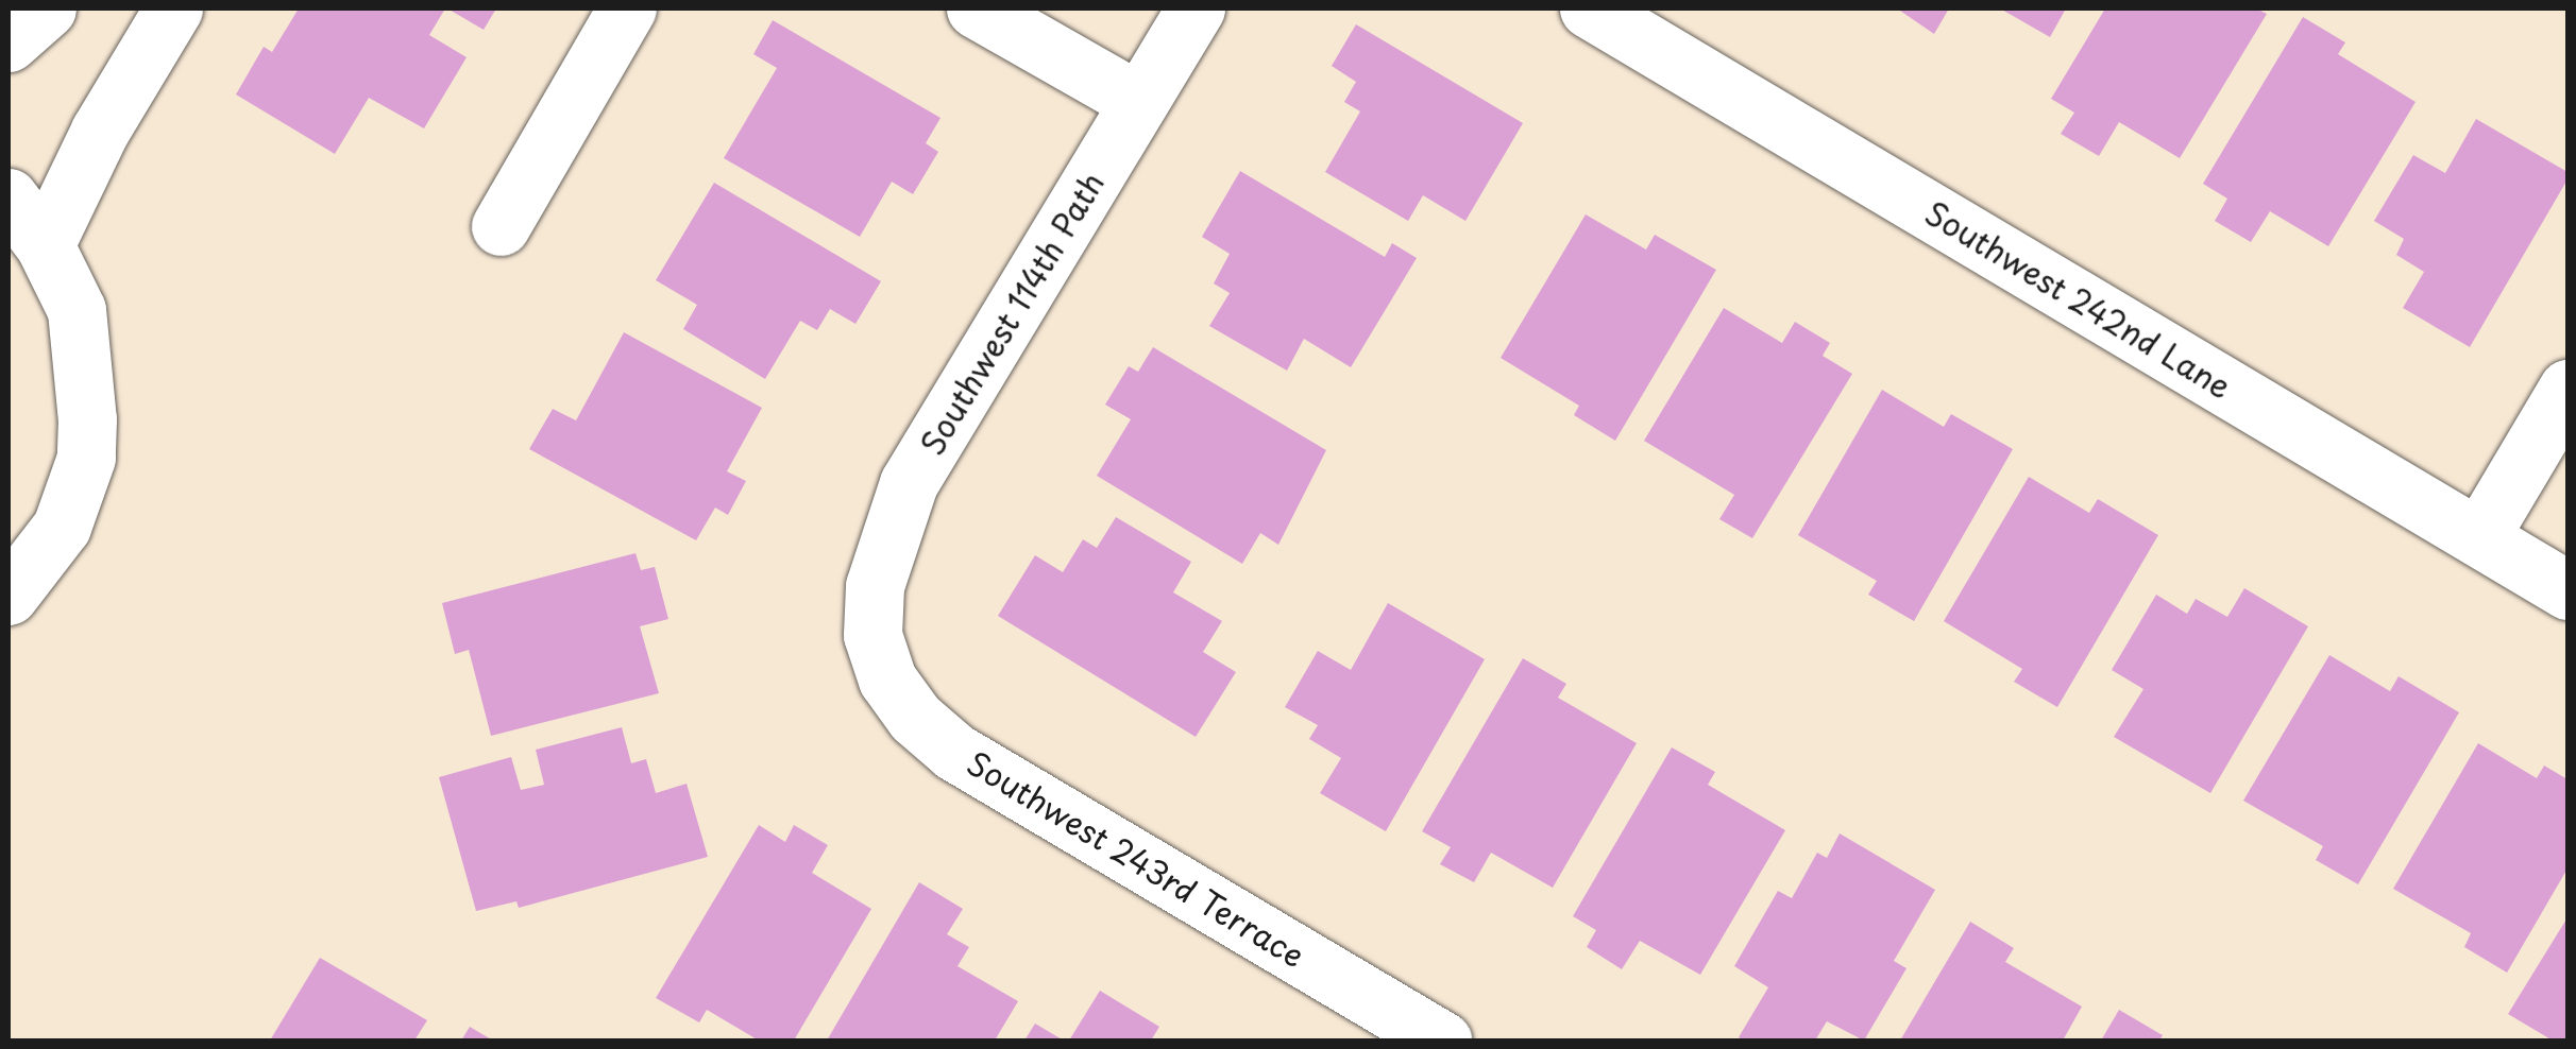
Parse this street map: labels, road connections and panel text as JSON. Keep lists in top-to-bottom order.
{
  "streets": {
    "street": ["Southwest 242nd Lane", "Southwest 114th Path", "Southwest 243rd Terrace"]
  },
  "crossings": [
    ["Southwest 114th Path", "Southwest 243rd Terrace"]
  ]
}
